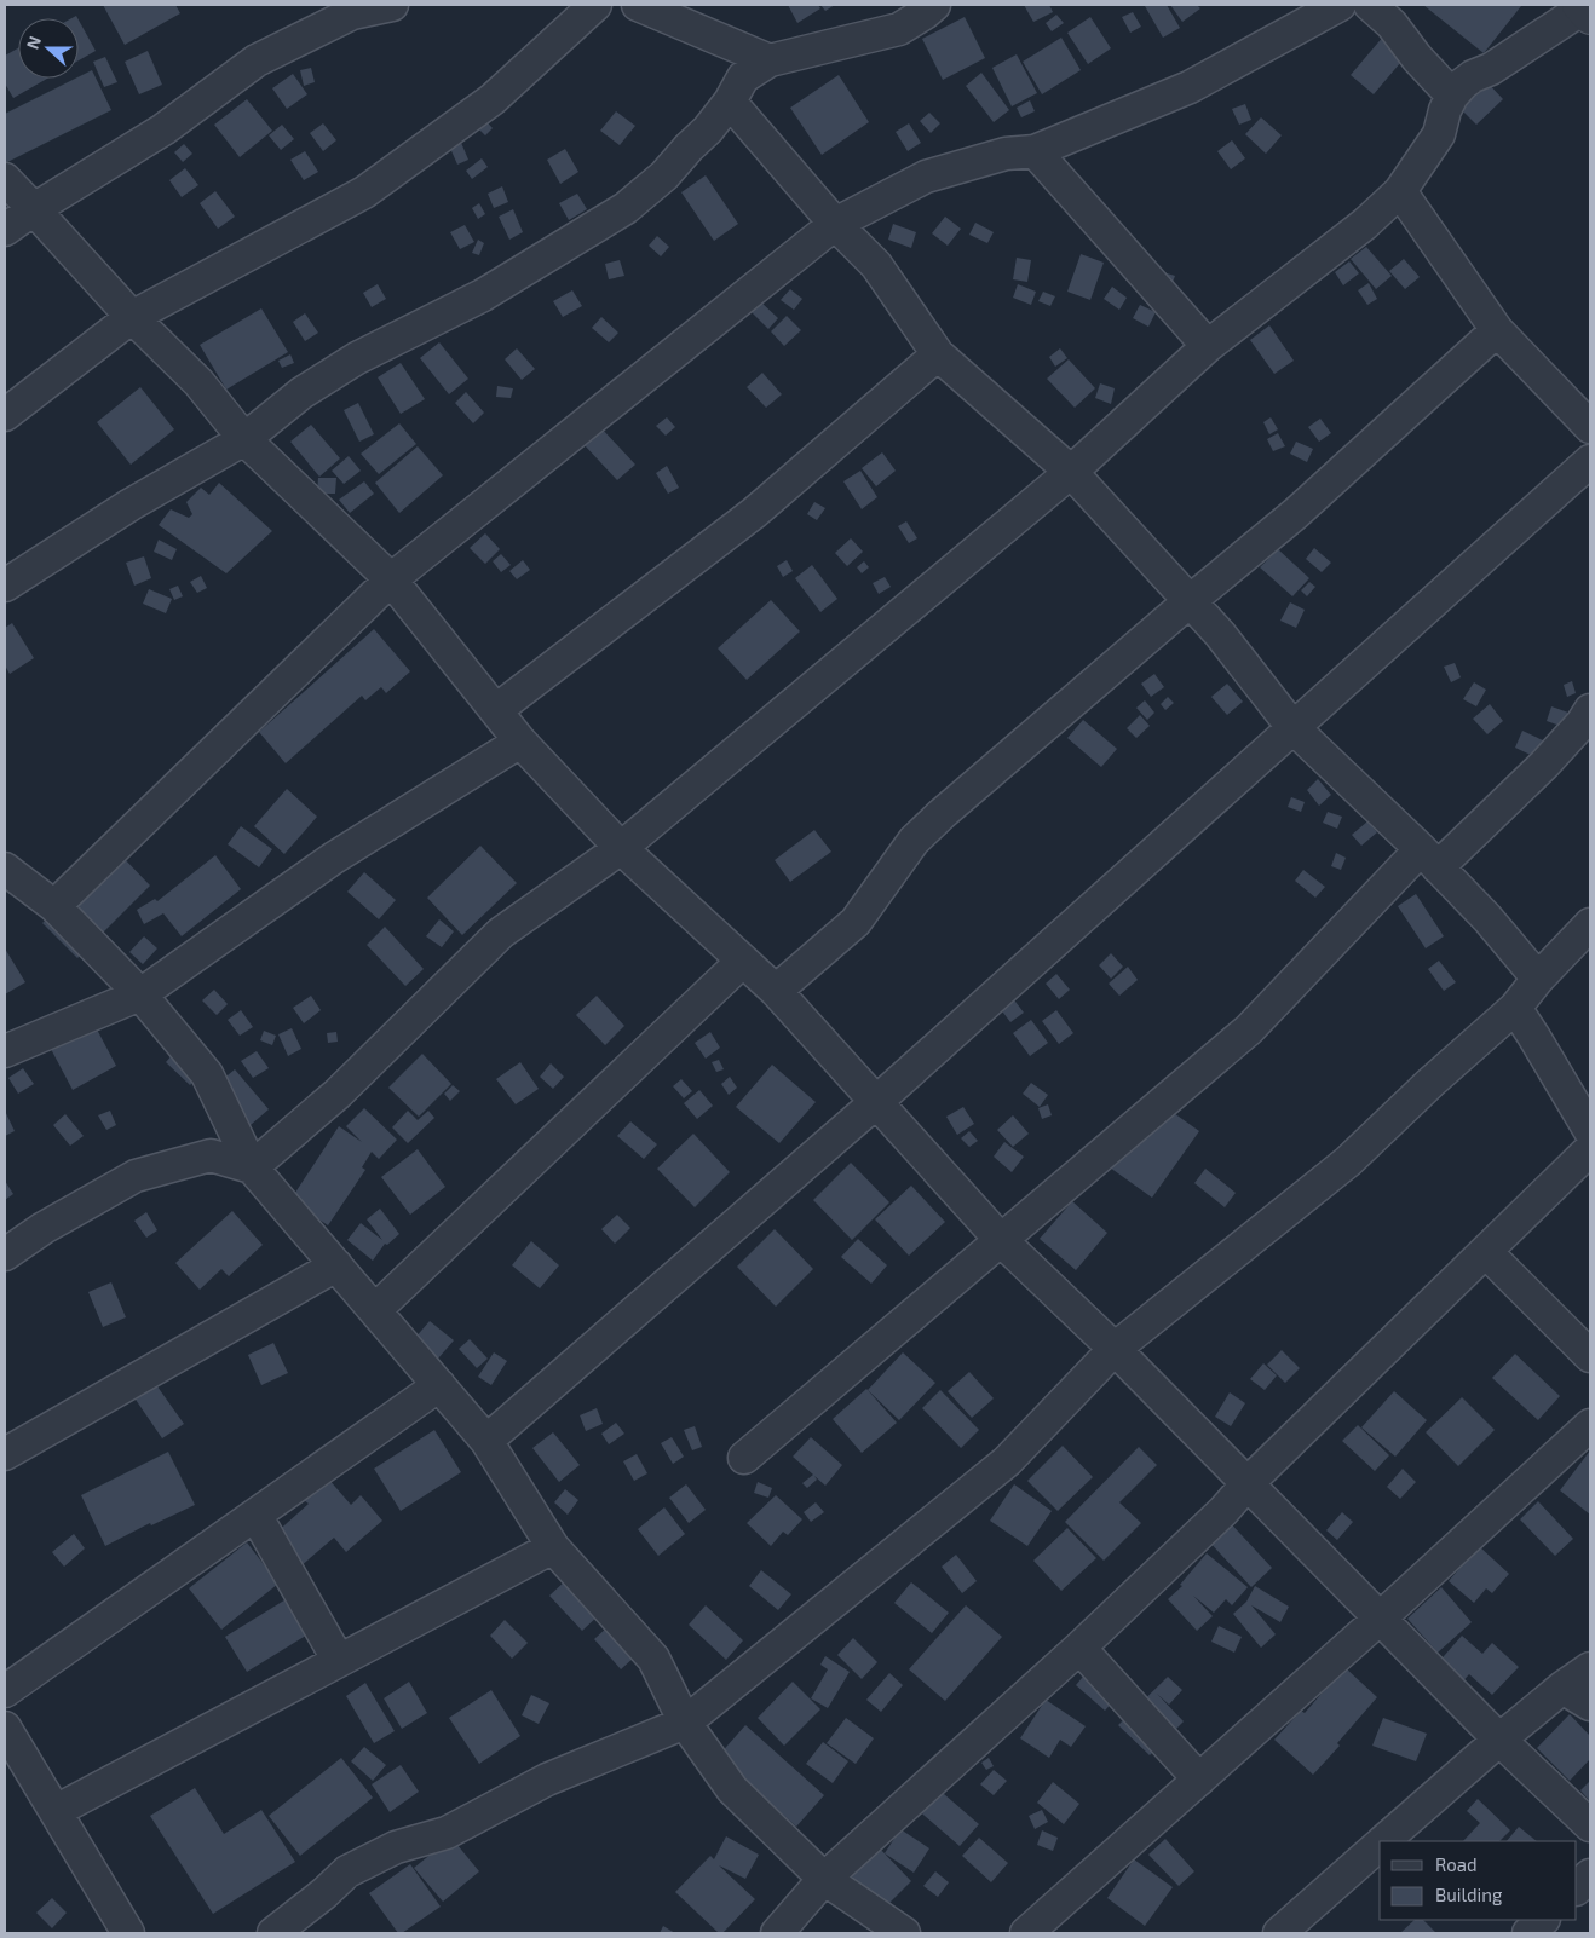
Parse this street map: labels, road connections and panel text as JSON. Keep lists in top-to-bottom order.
{
  "legend": ["Road", "Building"],
  "north": "left"
}
